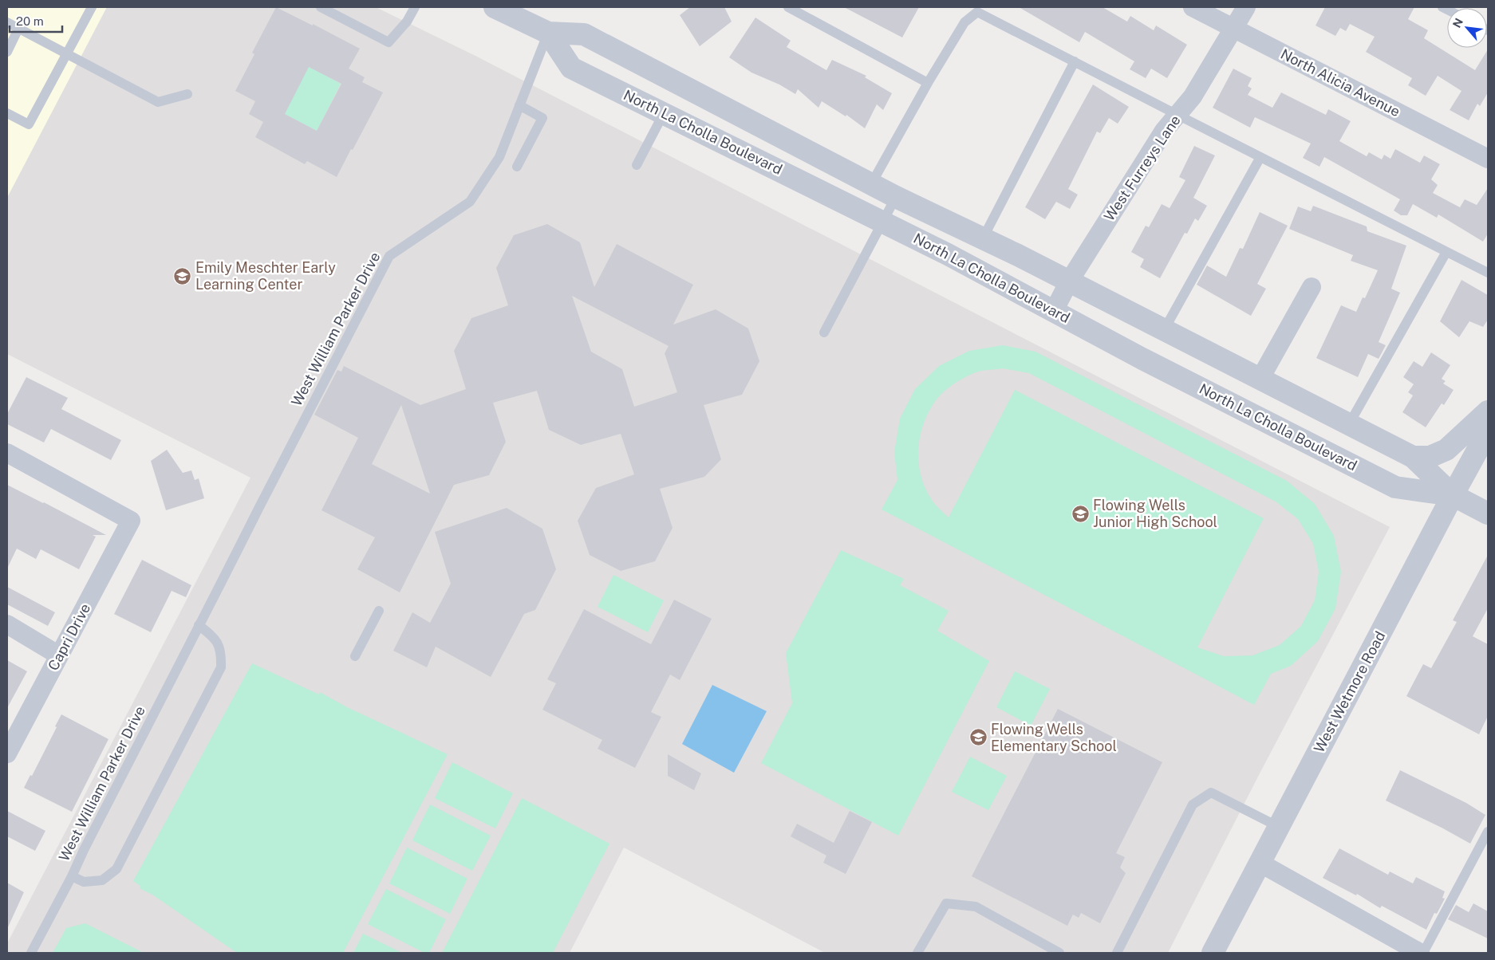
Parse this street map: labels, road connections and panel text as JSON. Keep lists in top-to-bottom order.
{
  "streets": {
    "street": [
      "North Alicia Avenue",
      "North La Cholla Boulevard",
      "West Furreys Lane",
      "Capri Drive",
      "West Wetmore Road"
    ],
    "lane": ["West William Parker Drive"]
  },
  "crossings": [
    ["North Alicia Avenue", "West Furreys Lane"],
    ["North La Cholla Boulevard", "West Furreys Lane"],
    ["North La Cholla Boulevard", "West William Parker Drive"],
    ["North La Cholla Boulevard", "West Wetmore Road"]
  ],
  "places": {
    "school or university": ["Emily Meschter Early Learning Center", "Flowing Wells Junior High School", "Flowing Wells Elementary School"]
  },
  "scale_bar": "20 m",
  "north": "top left"
}
